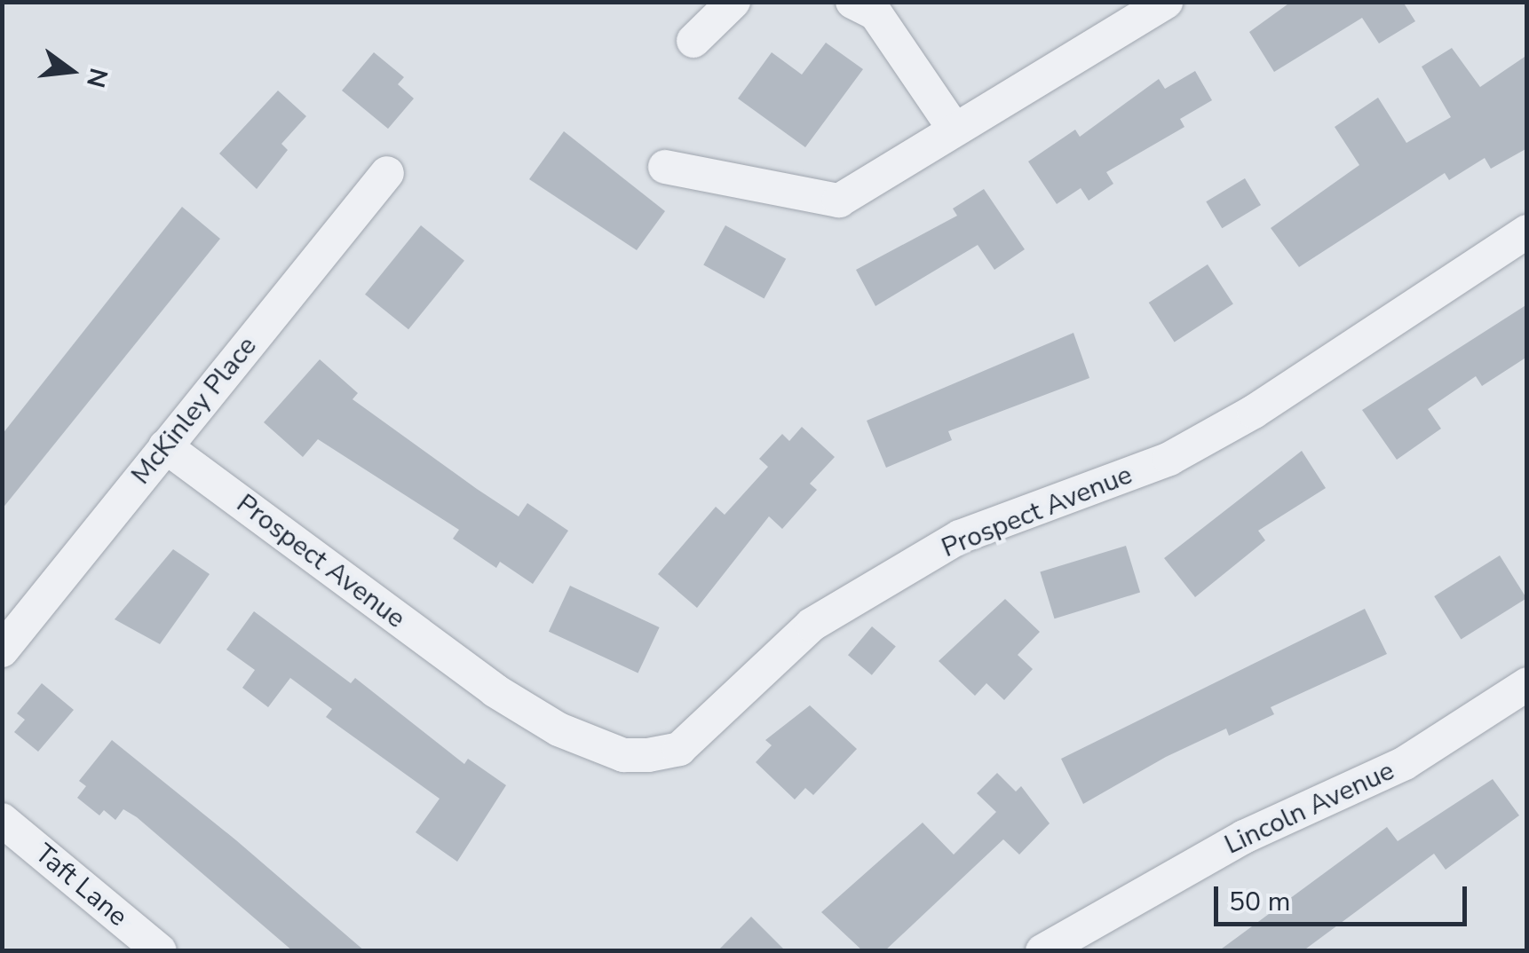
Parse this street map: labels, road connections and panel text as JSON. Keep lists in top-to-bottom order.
{
  "streets": {
    "street": [
      "McKinley Place",
      "Prospect Avenue",
      "Lincoln Avenue",
      "Taft Lane"
    ]
  },
  "crossings": [
    ["McKinley Place", "Prospect Avenue"]
  ],
  "scale_bar": "50 m",
  "north": "right"
}
